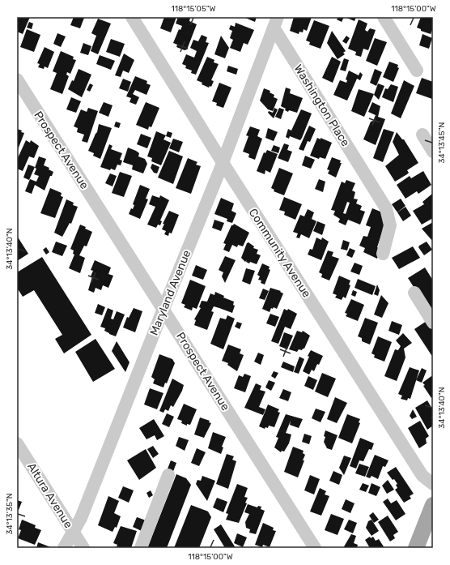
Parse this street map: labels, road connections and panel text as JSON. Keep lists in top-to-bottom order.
{
  "streets": {
    "street": [
      "Washington Place",
      "Prospect Avenue",
      "Community Avenue",
      "Maryland Avenue",
      "Altura Avenue"
    ]
  },
  "crossings": [
    ["Washington Place", "Maryland Avenue"],
    ["Prospect Avenue", "Maryland Avenue"],
    ["Community Avenue", "Maryland Avenue"],
    ["Maryland Avenue", "Altura Avenue"]
  ],
  "coordinates": [
    "118°15'05\"W",
    "118°15'00\"W",
    "34°13'45\"N",
    "34°13'40\"N",
    "34°13'35\"N"
  ]
}
